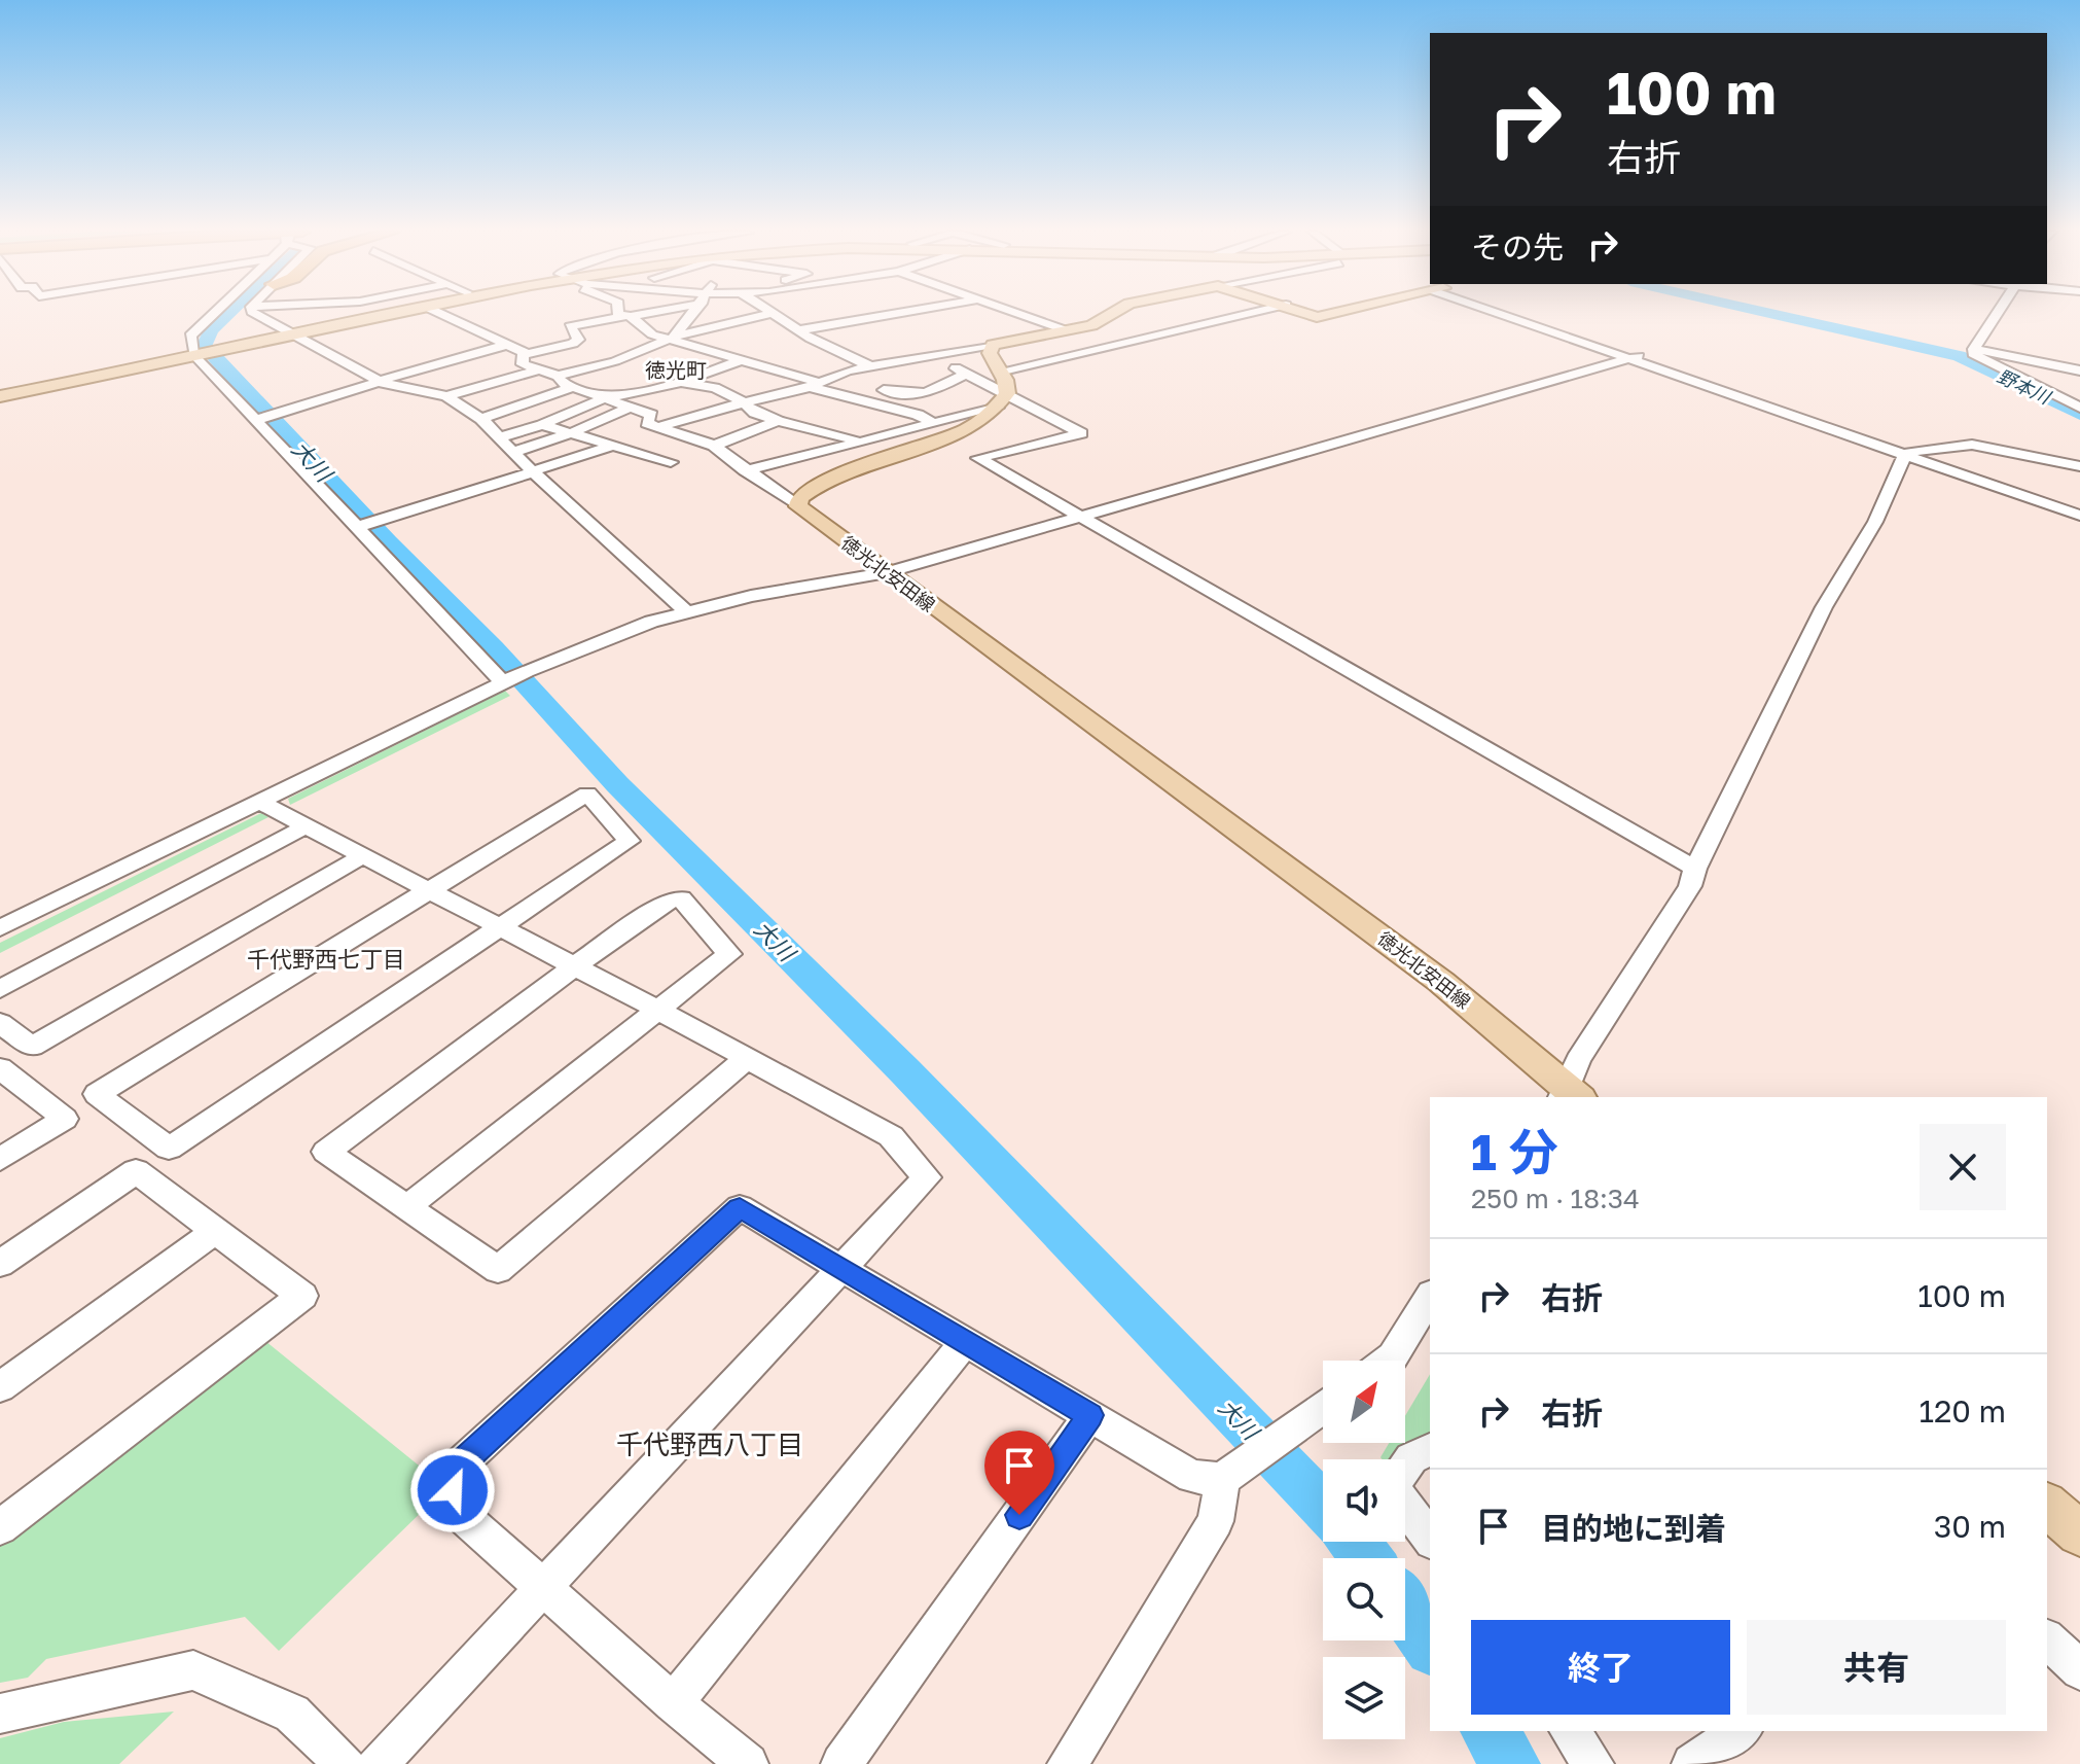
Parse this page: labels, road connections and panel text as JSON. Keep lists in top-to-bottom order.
{
  "streets": {
    "main road": ["徳光北安田線"]
  },
  "districts": ["徳光町", "千代野西七丁目", "千代野西八丁目"],
  "water": ["野本川", "大川"],
  "north": "top right",
  "page": {
    "turn": ["100 m", "右折"],
    "then": "その先",
    "heading": ["1 分", "250 m · 18:34"],
    "list": [
      {
        "name": "右折",
        "value": "100 m"
      },
      {
        "name": "右折",
        "value": "120 m"
      },
      {
        "name": "目的地に到着",
        "value": "30 m"
      }
    ],
    "buttons": ["終了", "共有"]
  }
}
